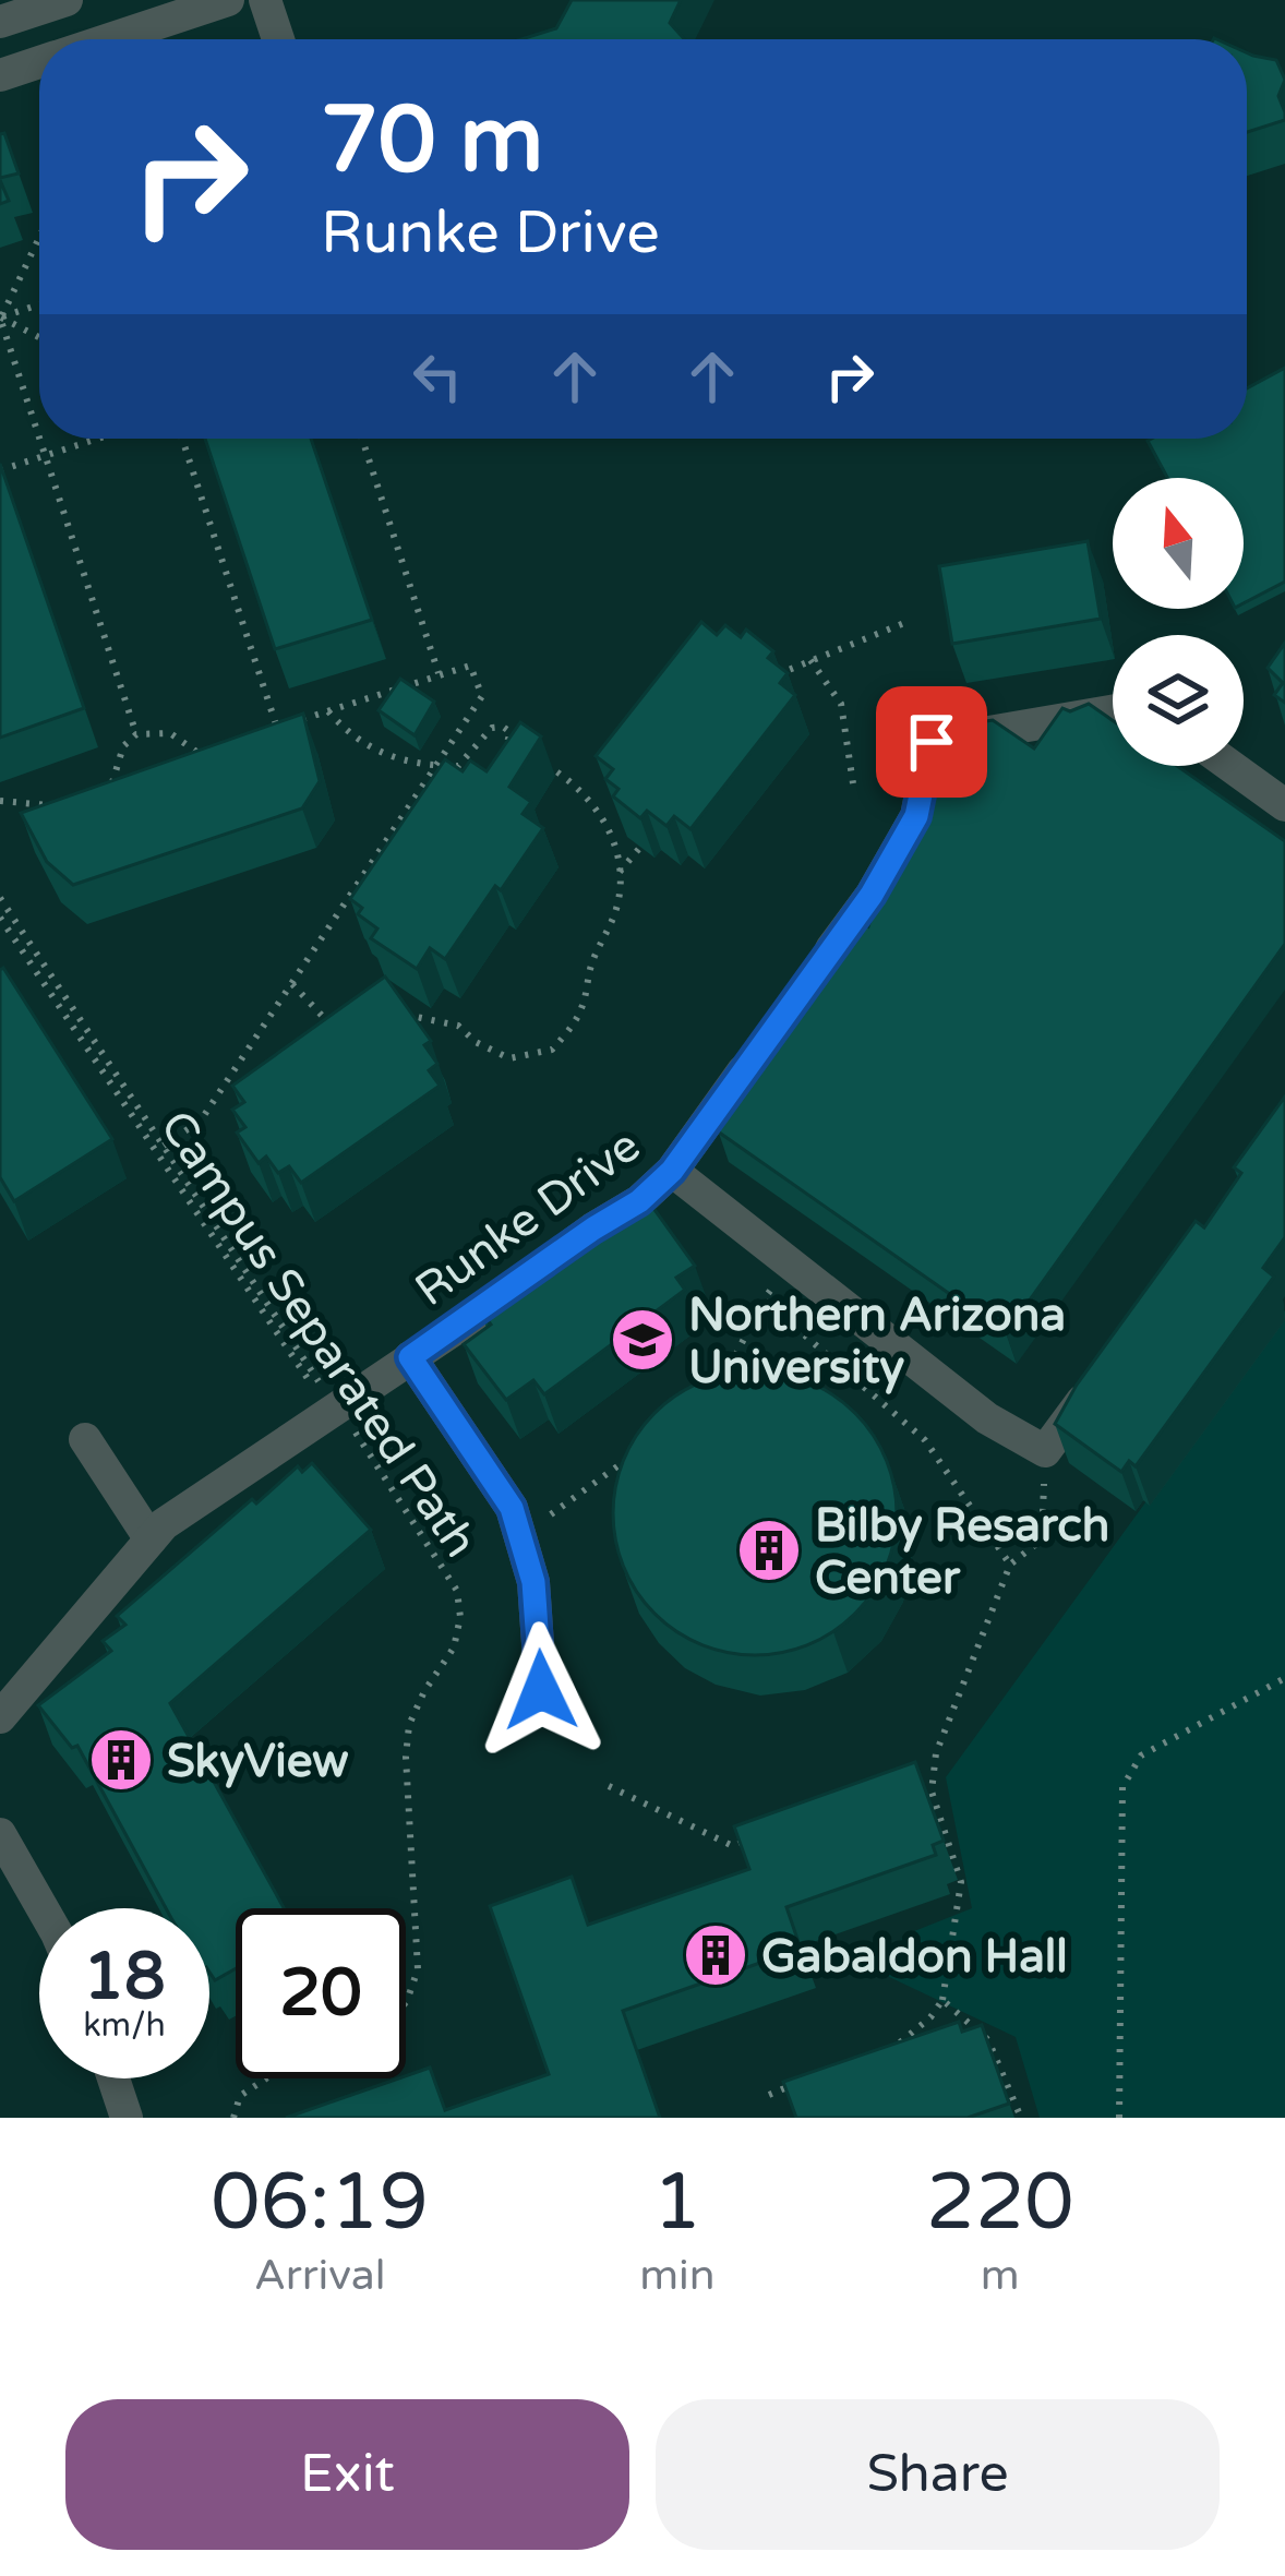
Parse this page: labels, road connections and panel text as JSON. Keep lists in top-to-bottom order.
{
  "streets": {
    "street": ["Runke Drive"],
    "path": ["Campus Separated Path"]
  },
  "crossings": [
    ["Runke Drive", "Campus Separated Path"]
  ],
  "places": {
    "school or university": ["Northern Arizona University"],
    "building": ["Bilby Resarch Center", "SkyView", "Gabaldon Hall"]
  },
  "north": "top",
  "page": {
    "turn": ["70 m", "Runke Drive"],
    "speed": "18 km/h",
    "limit": "20",
    "eta": [
      "06:19",
      "Arrival",
      "1",
      "min",
      "220",
      "m"
    ],
    "buttons": ["Exit", "Share"]
  }
}
